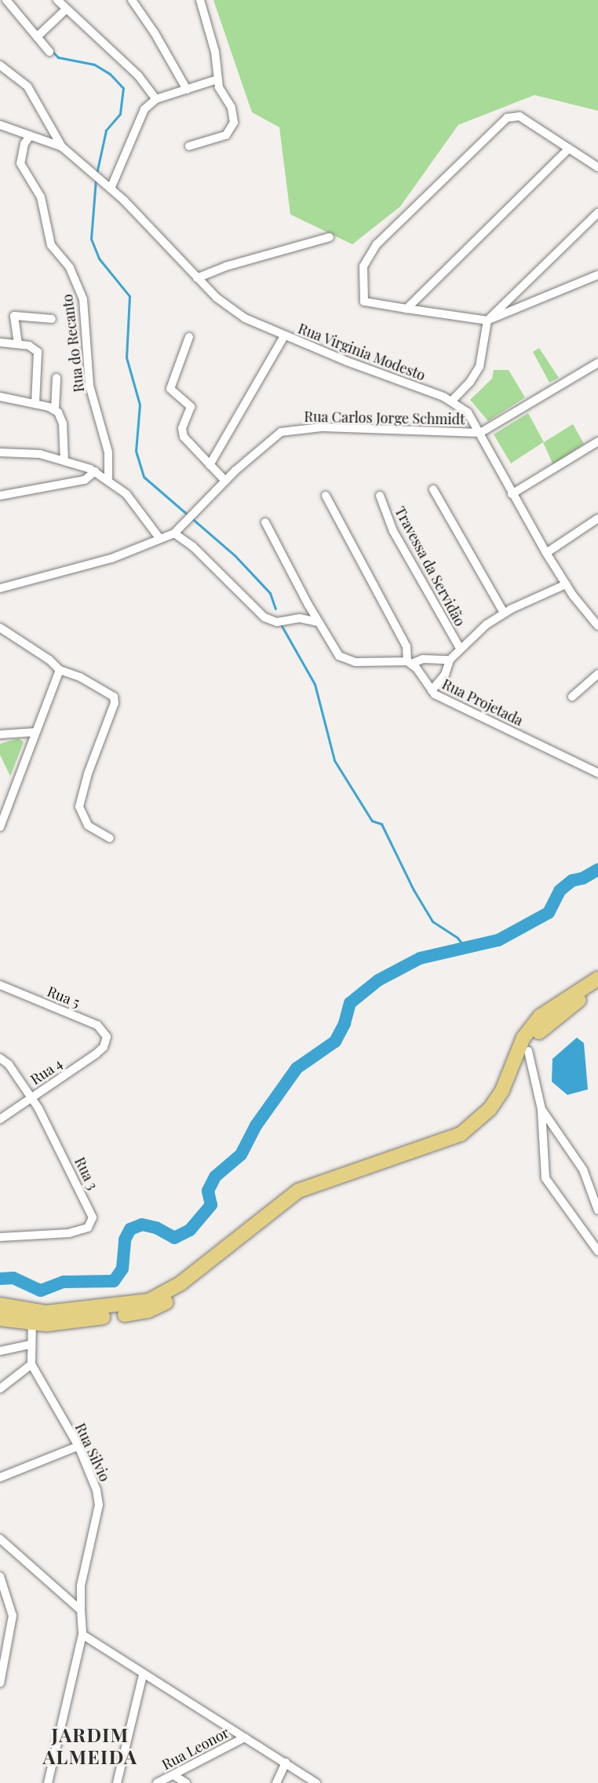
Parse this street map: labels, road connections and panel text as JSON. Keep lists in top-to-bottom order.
{
  "streets": {
    "street": [
      "Rua do Recanto",
      "Rua Virginia Modesto",
      "Rua Carlos Jorge Schmidt",
      "Travessa da Servidão",
      "Rua Projetada",
      "Rua 5",
      "Rua 4",
      "Rua 3",
      "Rua Silvio",
      "Rua Leonor"
    ]
  },
  "crossings": [
    ["Rua Virginia Modesto", "Rua Carlos Jorge Schmidt"],
    ["Rua 5", "Rua 4"],
    ["Rua 4", "Rua 3"]
  ],
  "districts": ["JARDIM ALMEIDA"]
}
